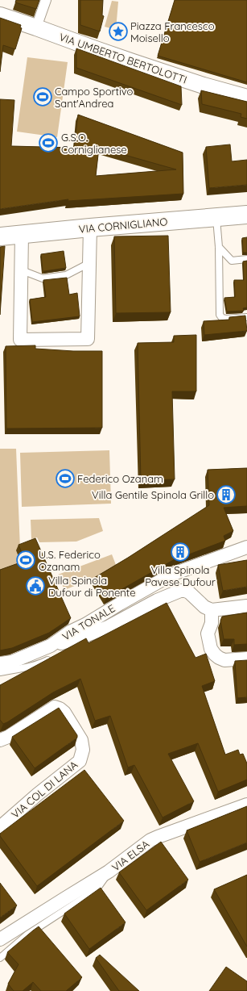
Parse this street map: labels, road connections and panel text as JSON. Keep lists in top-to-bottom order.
{
  "streets": {
    "main road": ["VIA CORNIGLIANO"],
    "street": [
      "VIA UMBERTO BERTOLOTTI",
      "VIA TONALE",
      "VIA COL DI LANA",
      "VIA ELSA"
    ]
  },
  "places": {
    "place": ["Piazza Francesco Moisello"],
    "sports": [
      "Campo Sportivo Sant'Andrea",
      "G.S.O. Corniglianese",
      "Federico Ozanam",
      "U.S. Federico Ozanam"
    ],
    "building": ["Villa Gentile Spinola Grillo", "Villa Spinola Pavese Dufour"],
    "public building": ["Villa Spinola Dufour di Ponente"]
  }
}
